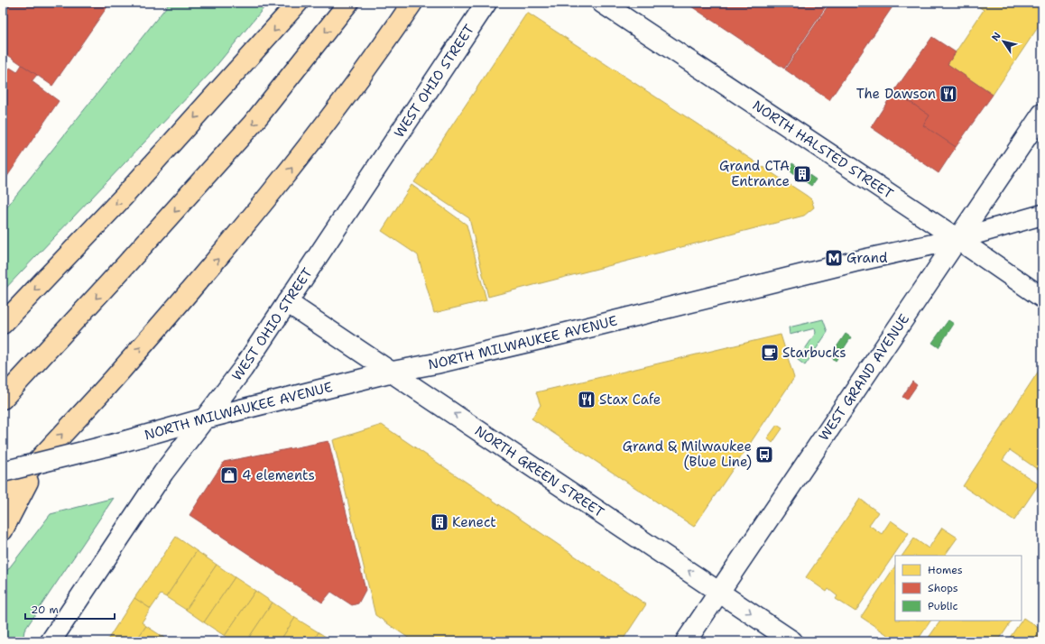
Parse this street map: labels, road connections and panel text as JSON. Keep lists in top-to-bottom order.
{
  "streets": {
    "main road": [
      "WEST OHIO STREET",
      "NORTH HALSTED STREET",
      "NORTH MILWAUKEE AVENUE",
      "WEST GRAND AVENUE",
      "NORTH GREEN STREET"
    ]
  },
  "crossings": [
    ["WEST OHIO STREET", "NORTH MILWAUKEE AVENUE"],
    ["WEST OHIO STREET", "NORTH GREEN STREET"],
    ["NORTH HALSTED STREET", "NORTH MILWAUKEE AVENUE"],
    ["NORTH HALSTED STREET", "WEST GRAND AVENUE"],
    ["NORTH MILWAUKEE AVENUE", "WEST GRAND AVENUE"],
    ["NORTH MILWAUKEE AVENUE", "NORTH GREEN STREET"],
    ["WEST GRAND AVENUE", "NORTH GREEN STREET"]
  ],
  "places": {
    "restaurant": ["The Dawson", "Stax Cafe"],
    "building": ["Grand CTA Entrance", "Kenect"],
    "metro station": ["Grand"],
    "cafe": ["Starbucks"],
    "bus stop": ["Grand & Milwaukee (Blue Line)"],
    "shop": ["4 elements"]
  },
  "legend": ["Homes", "Shops", "Public"],
  "scale_bar": "20 m",
  "north": "top left"
}
